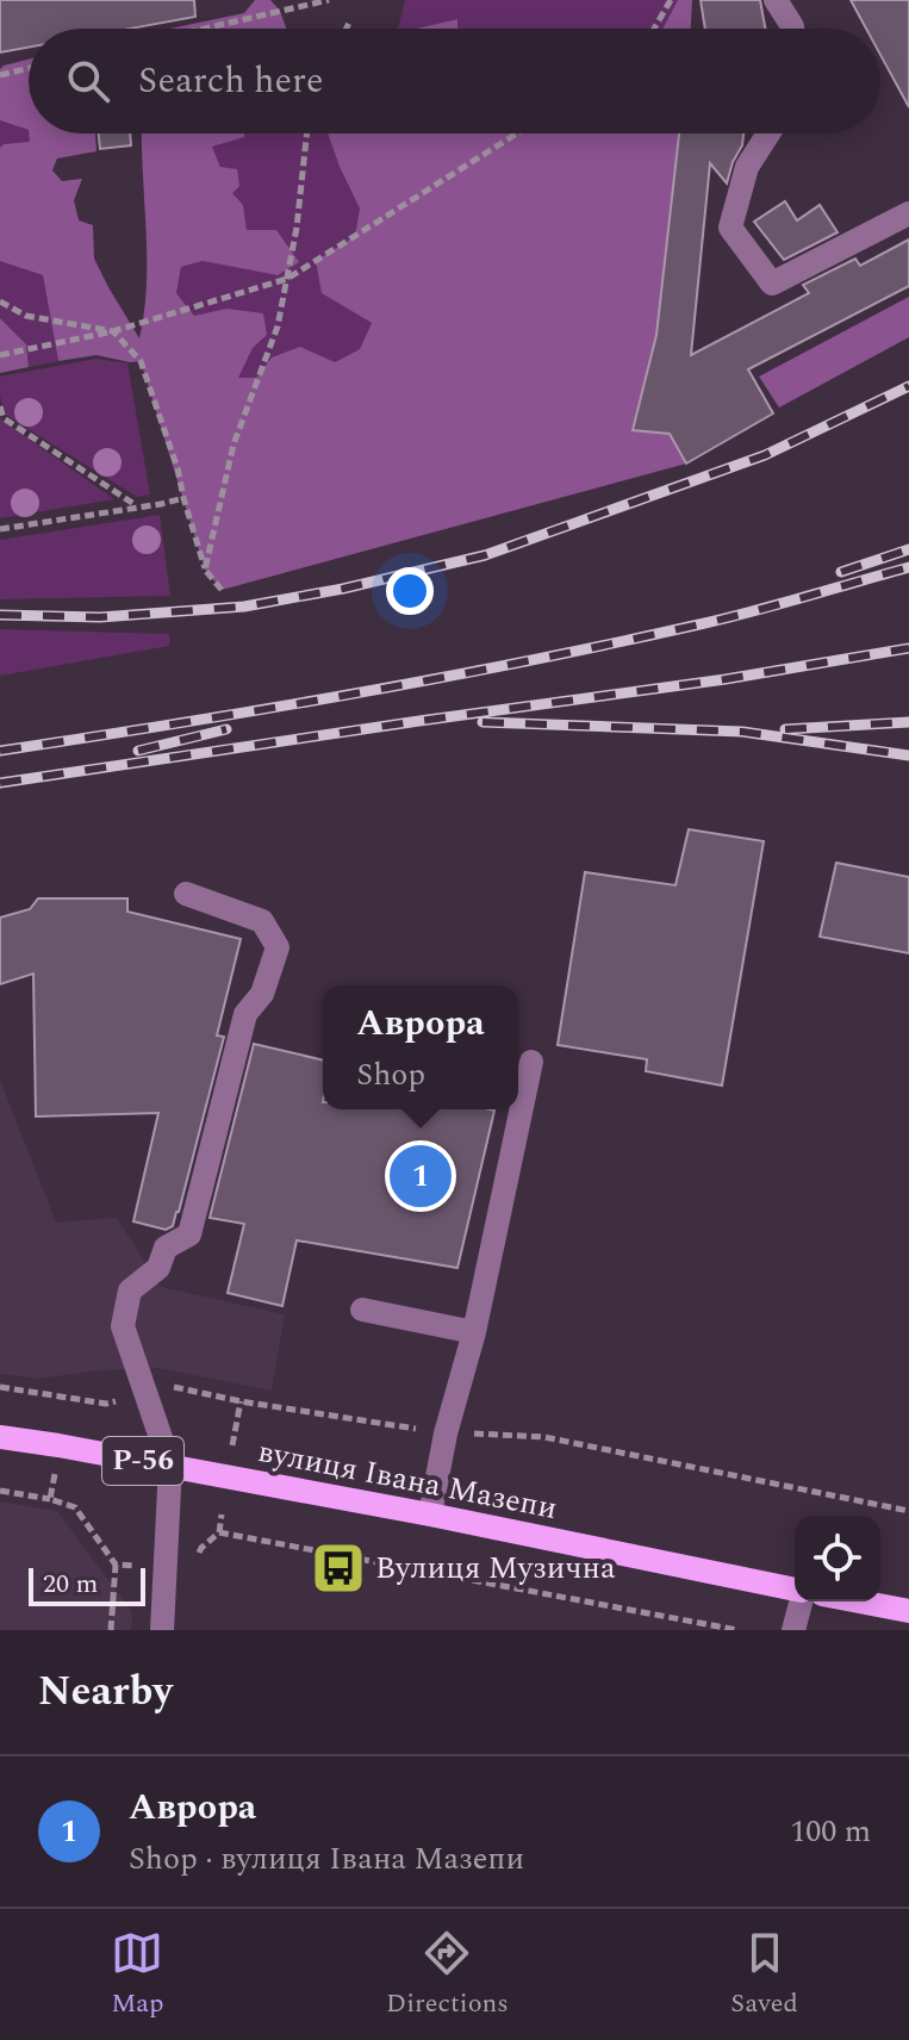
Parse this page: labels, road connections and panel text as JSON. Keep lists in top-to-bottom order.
{
  "streets": {
    "main road": ["Р-56", "вулиця Івана Мазепи"]
  },
  "places": {
    "bus stop": ["Вулиця Музична"]
  },
  "scale_bar": "20 m",
  "page": {
    "search": "Search here",
    "popup": ["Аврора", "Shop"],
    "pins": "1",
    "scale": "20 m",
    "heading": "Nearby",
    "list": [
      {
        "mark": "1",
        "name": "Аврора",
        "note": "Shop · вулиця Івана Мазепи",
        "value": "100 m"
      }
    ],
    "nav": ["Map", "Directions", "Saved"]
  }
}
